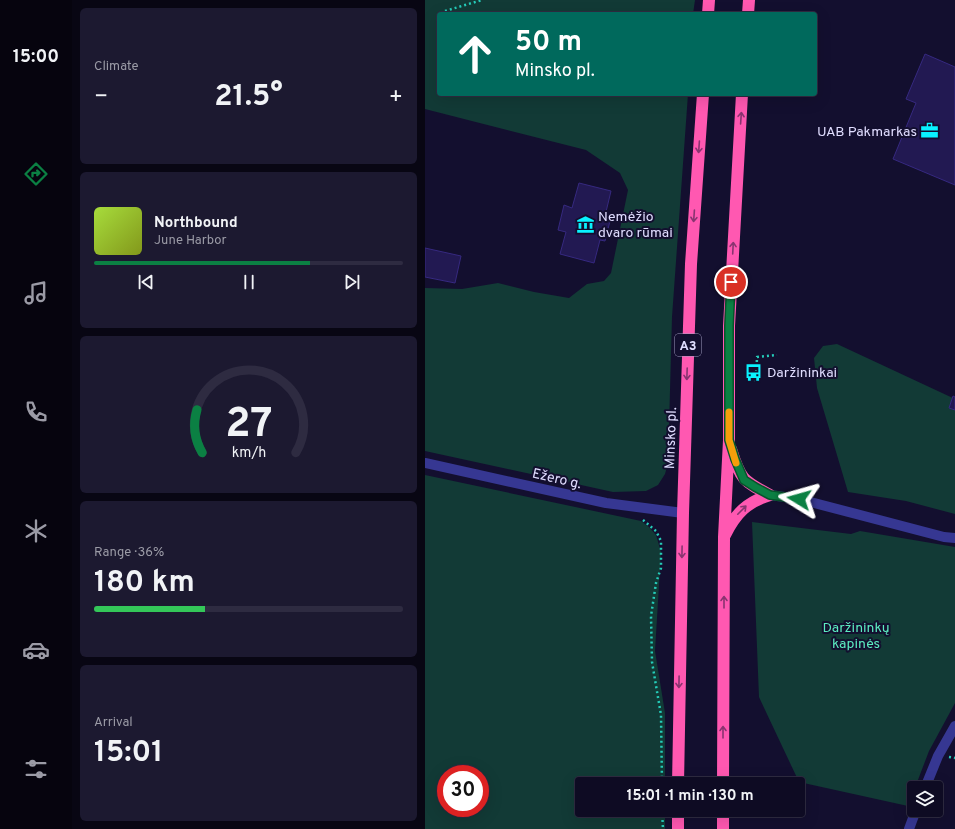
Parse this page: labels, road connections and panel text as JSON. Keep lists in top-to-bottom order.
{
  "streets": {
    "highway": ["A3", "Minsko pl."],
    "street": ["Ežero g."]
  },
  "crossings": [
    ["Minsko pl.", "Ežero g."]
  ],
  "parks": ["Daržininkų kapinės"],
  "places": {
    "office": ["UAB Pakmarkas"],
    "museum": ["Nemėžio dvaro rūmai"],
    "bus stop": ["Daržininkai"]
  },
  "page": {
    "tabs": "15:00",
    "tile": [
      "Climate",
      ["Range · 36%", "180 km"],
      ["Arrival", "15:01"]
    ],
    "turn": ["50 m", "Minsko pl."],
    "heat": ["−", "21.5°", "+"],
    "song": ["Northbound", "June Harbor"],
    "limit": "30",
    "trip": "15:01 · 1 min · 130 m",
    "gauge": ["27", "km/h"]
  }
}
